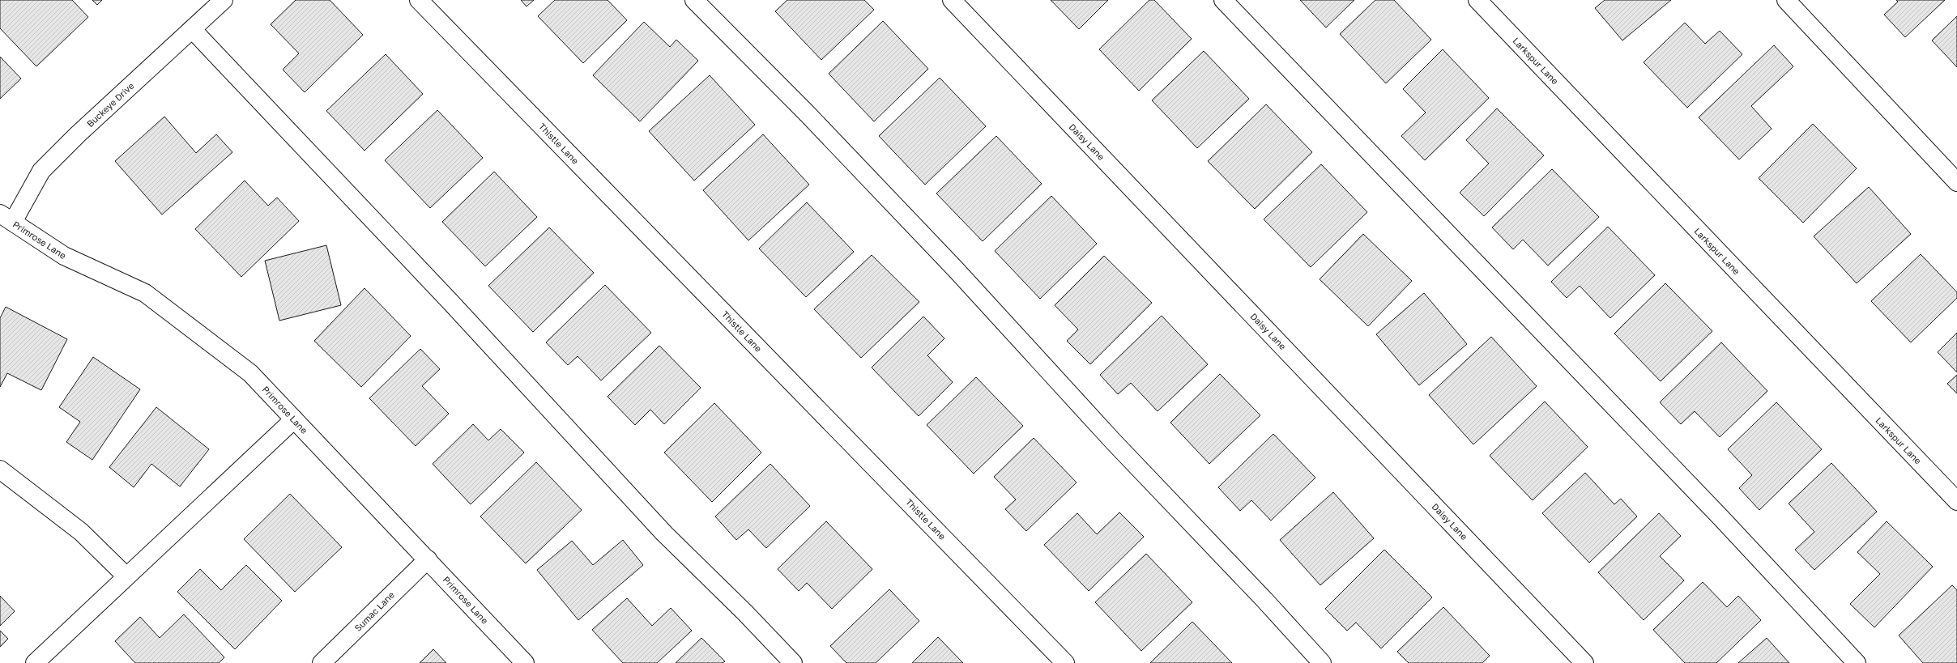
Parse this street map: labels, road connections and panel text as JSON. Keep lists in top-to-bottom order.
{
  "streets": {
    "street": [
      "Larkspur Lane",
      "Buckeye Drive",
      "Daisy Lane",
      "Thistle Lane",
      "Primrose Lane",
      "Sumac Lane"
    ]
  },
  "crossings": [
    ["Buckeye Drive", "Primrose Lane"],
    ["Primrose Lane", "Sumac Lane"]
  ]
}
